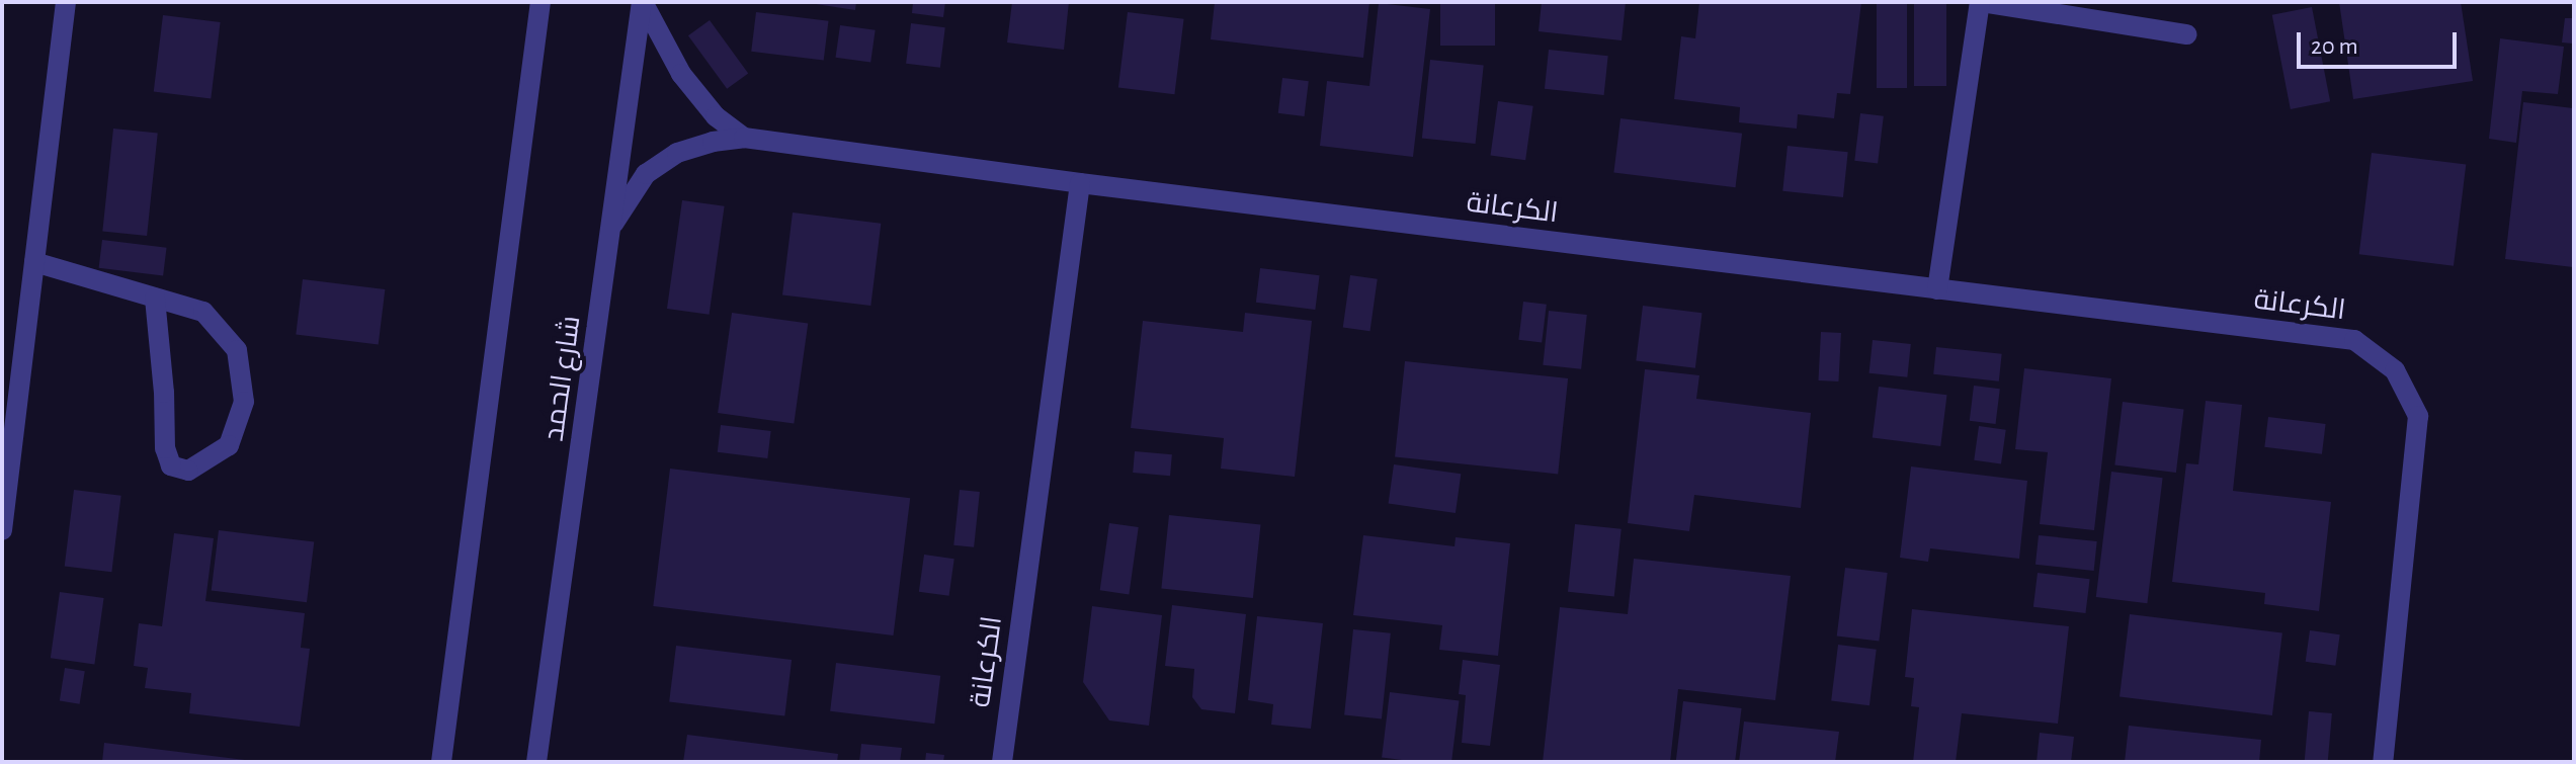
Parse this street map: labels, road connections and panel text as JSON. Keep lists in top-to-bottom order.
{
  "streets": {
    "street": ["الكرعانة", "شارع الحمد"]
  },
  "crossings": [
    ["الكرعانة", "شارع الحمد"]
  ],
  "scale_bar": "20 m"
}
